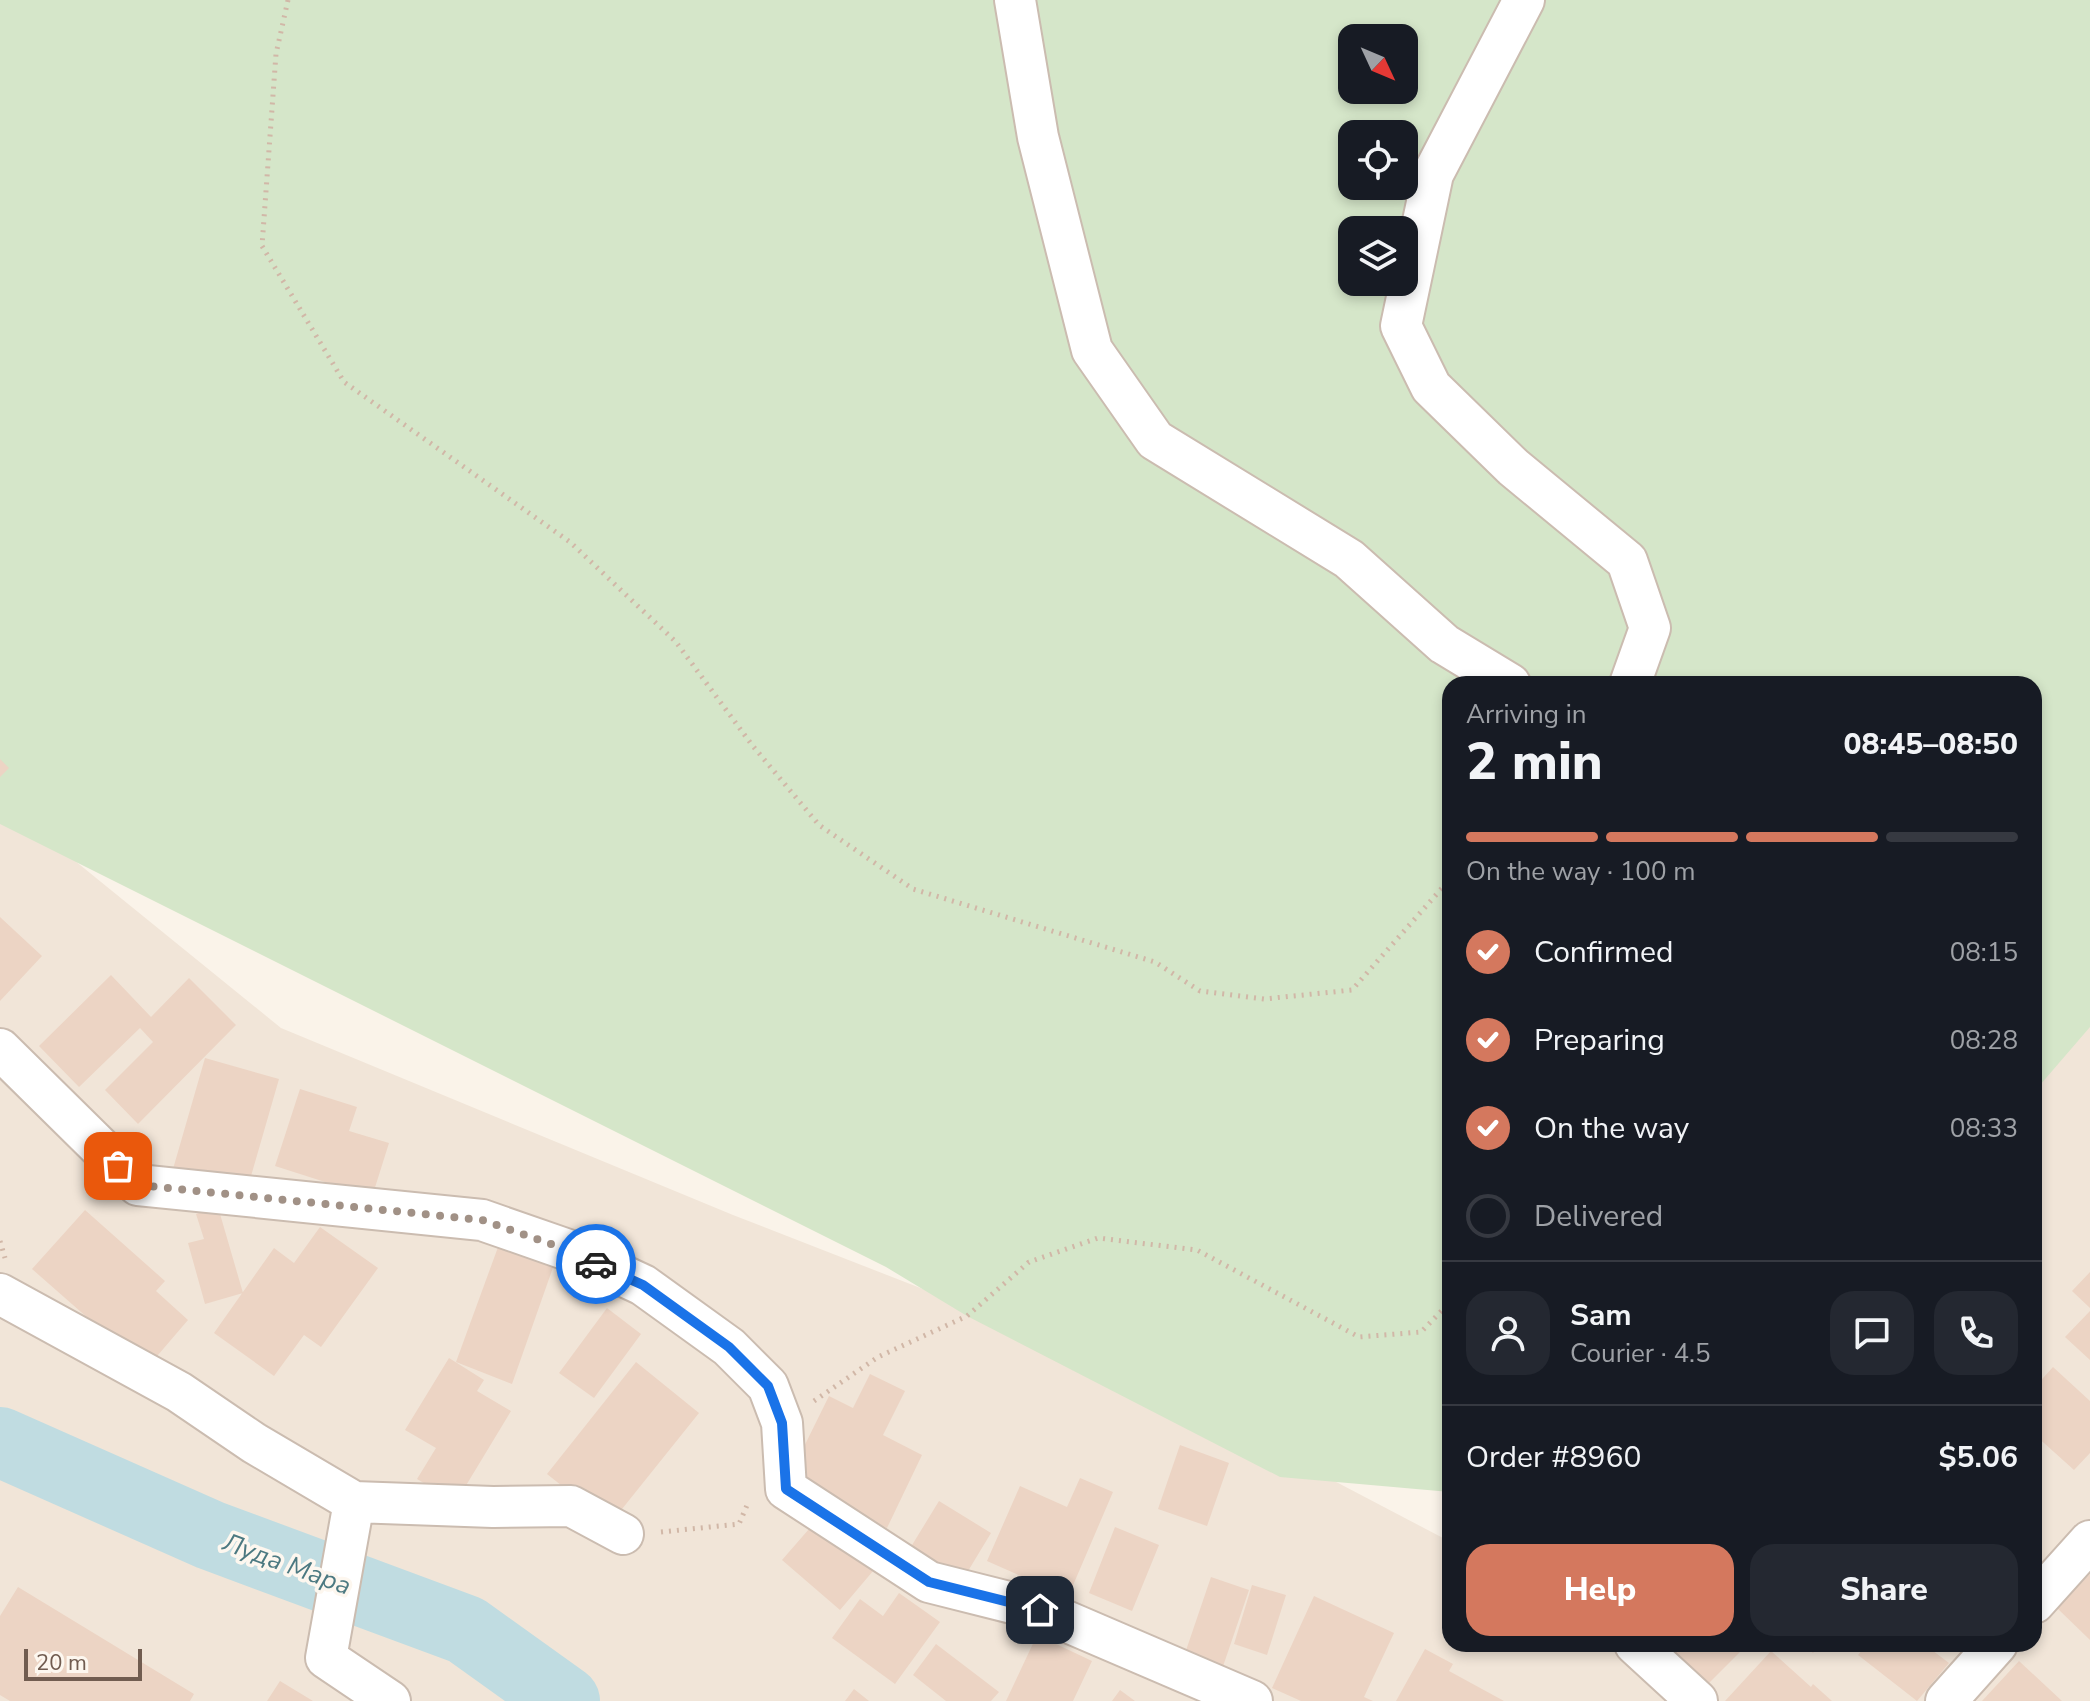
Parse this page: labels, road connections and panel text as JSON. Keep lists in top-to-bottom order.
{
  "water": ["Луда Мара"],
  "scale_bar": "20 m",
  "north": "bottom right",
  "page": {
    "heading": ["2 min", "Arriving in", "08:45–08:50"],
    "panel": [
      "Sam",
      "Courier · 4.5",
      "Order #8960",
      "$5.06"
    ],
    "bar": "On the way · 100 m",
    "list": [
      ["Confirmed", "08:15"],
      ["Preparing", "08:28"],
      ["On the way", "08:33"],
      "Delivered"
    ],
    "buttons": ["Help", "Share"],
    "scale": "20 m"
  }
}
